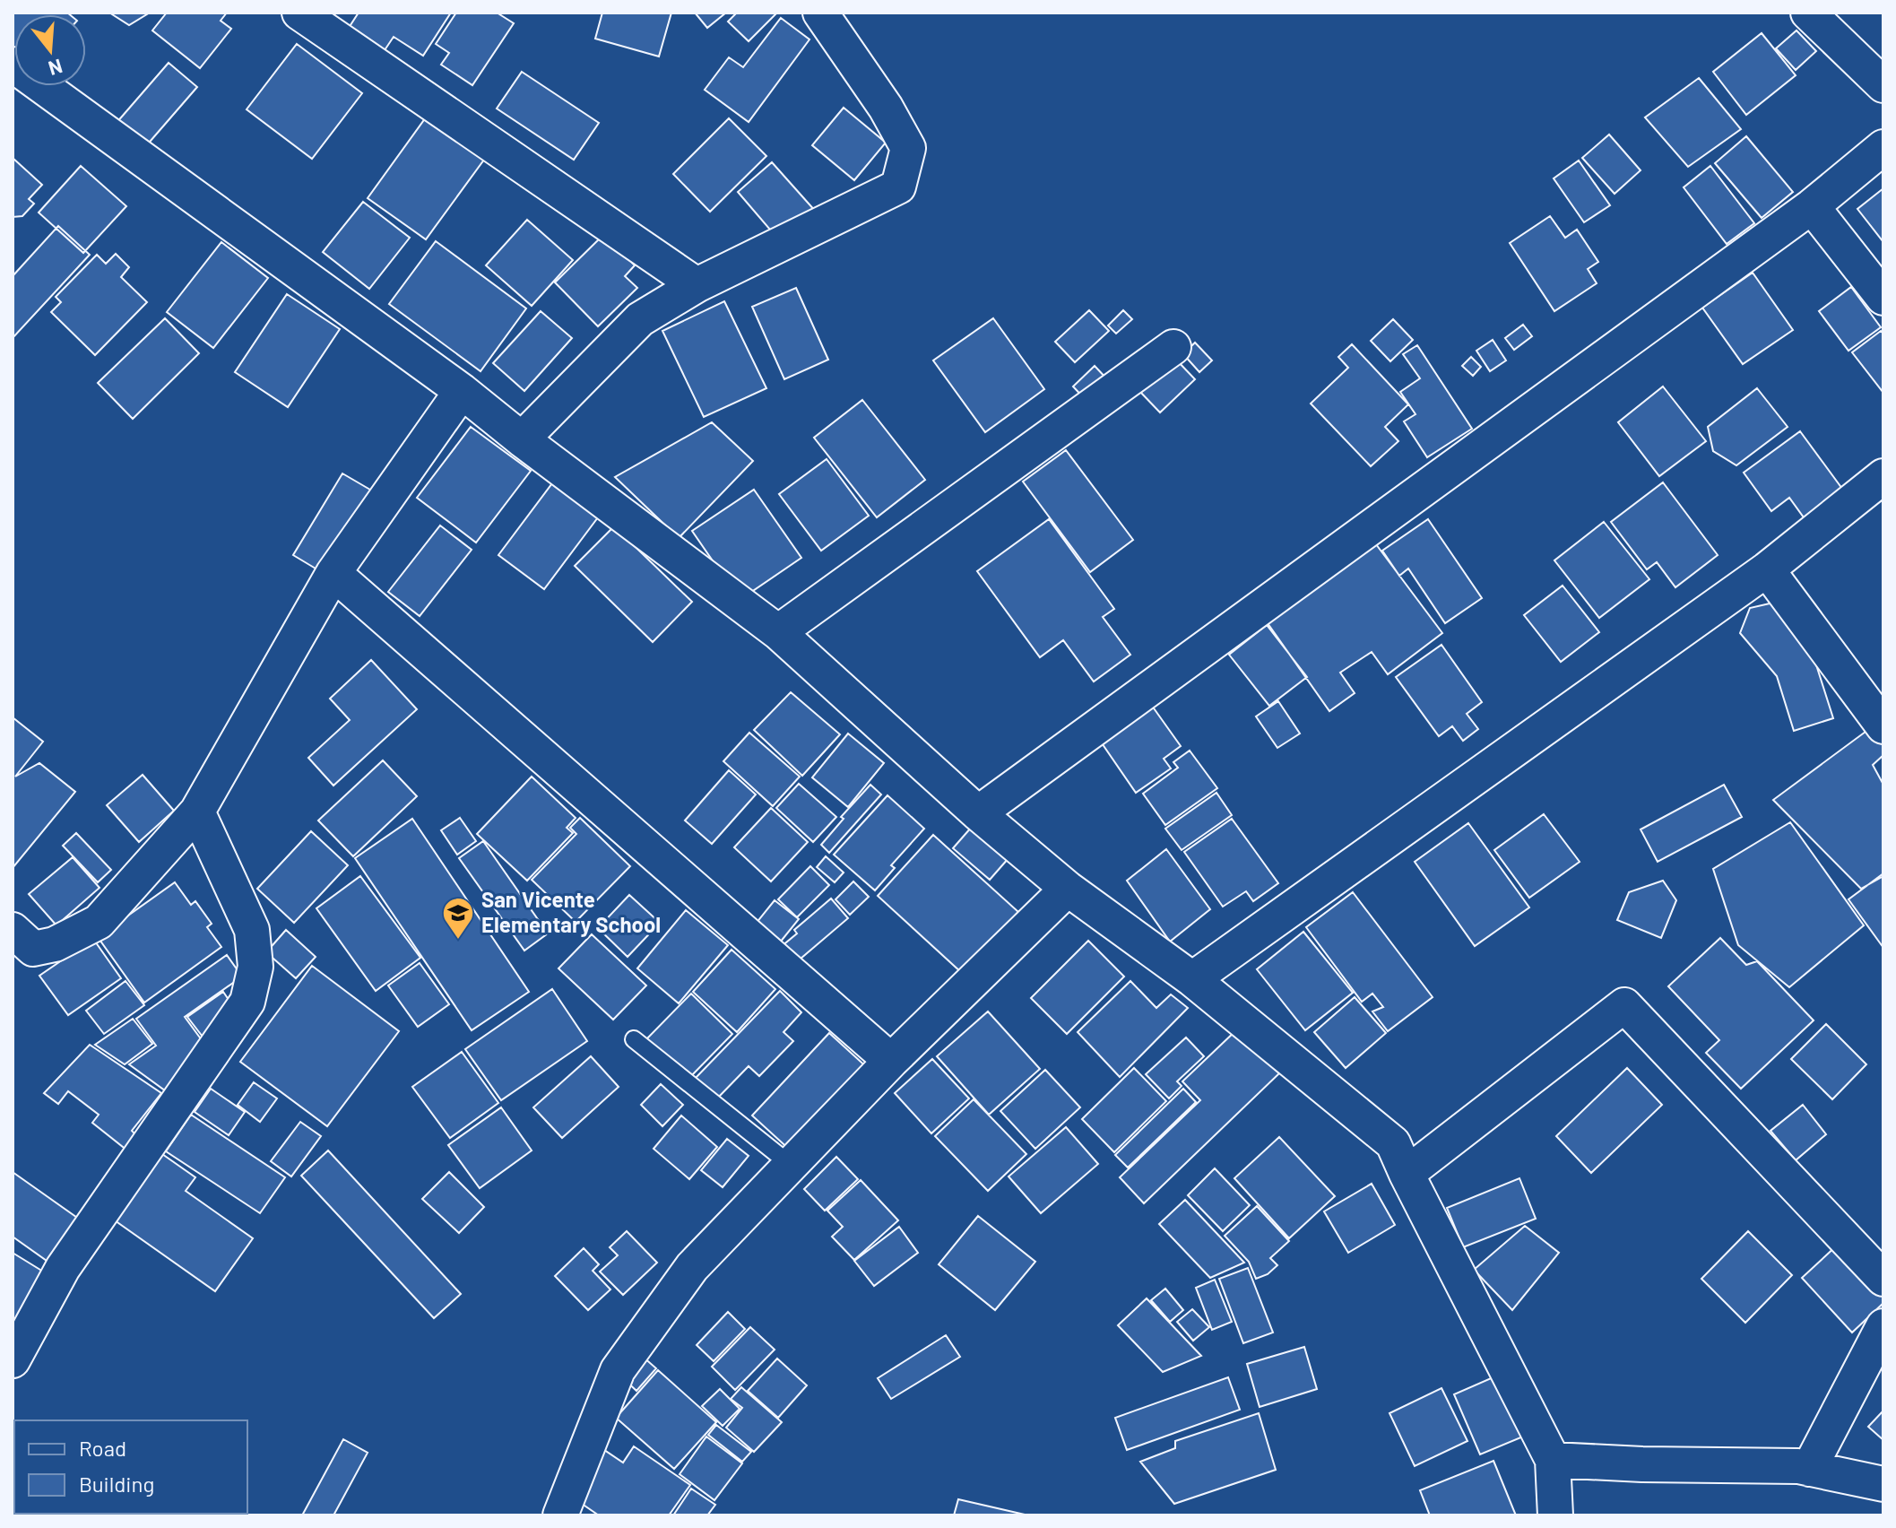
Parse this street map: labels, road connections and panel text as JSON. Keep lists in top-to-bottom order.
{
  "places": {
    "school or university": ["San Vicente Elementary School"]
  },
  "legend": ["Road", "Building"],
  "north": "bottom"
}
